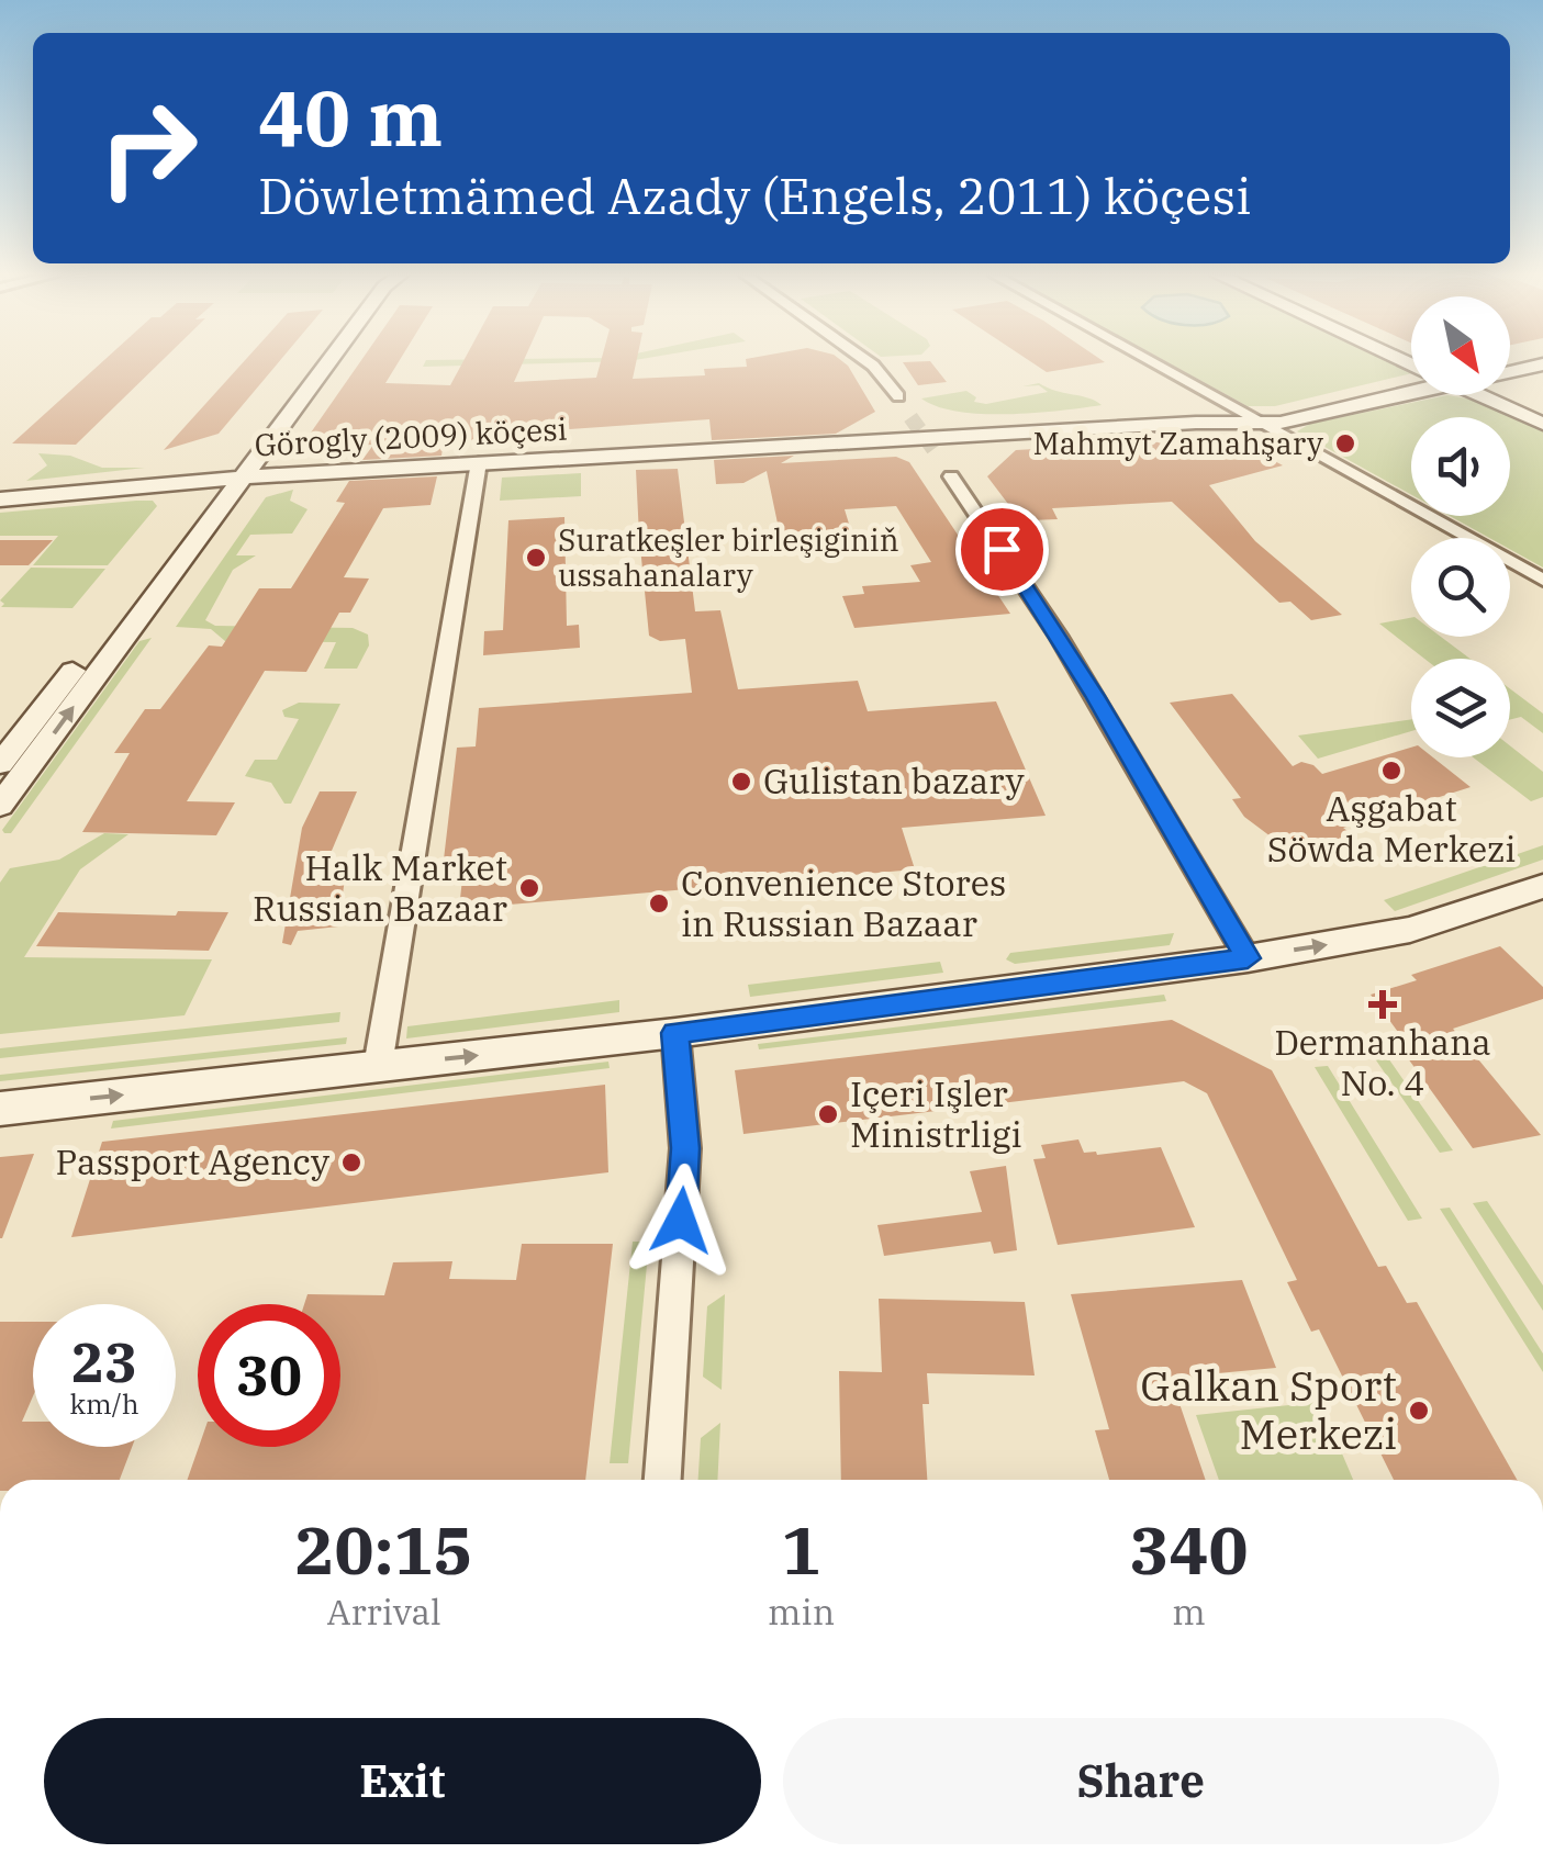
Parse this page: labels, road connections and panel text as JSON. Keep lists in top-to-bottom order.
{
  "streets": {
    "street": ["Görogly (2009) köçesi"]
  },
  "places": {
    "other": [
      "Mahmyt Zamahşary",
      "Suratkeşler birleşiginiň ussahanalary",
      "Aşgabat Söwda Merkezi",
      "Gulistan bazary",
      "Halk Market Russian Bazaar",
      "Convenience Stores in Russian Bazaar",
      "Içeri Işler Ministrligi",
      "Passport Agency",
      "Galkan Sport Merkezi"
    ],
    "health": ["Dermanhana No. 4"]
  },
  "north": "bottom right",
  "page": {
    "turn": ["40 m", "Döwletmämed Azady (Engels, 2011) köçesi"],
    "speed": "23 km/h",
    "limit": "30",
    "eta": [
      "20:15",
      "Arrival",
      "1",
      "min",
      "340",
      "m"
    ],
    "buttons": ["Exit", "Share"]
  }
}
